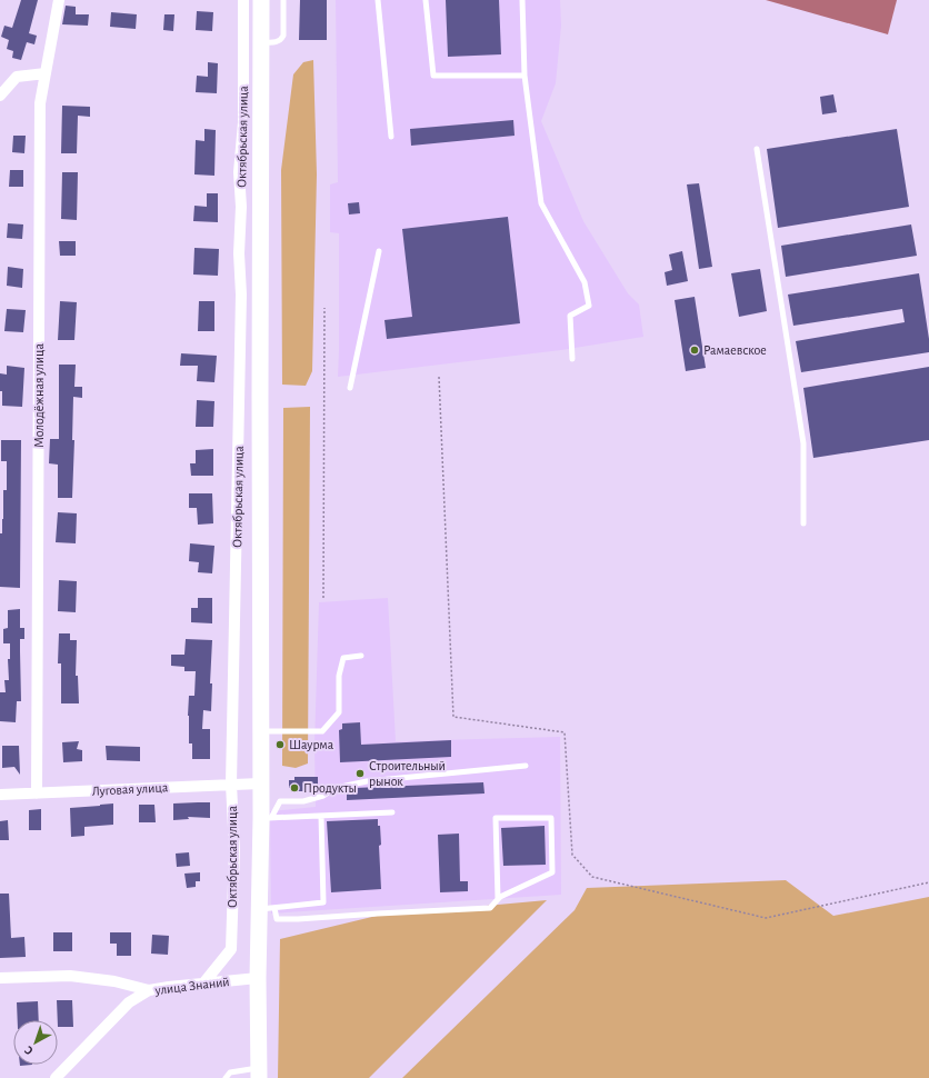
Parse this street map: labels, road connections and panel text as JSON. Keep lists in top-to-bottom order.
{
  "streets": {
    "street": [
      "Октябрьская улица",
      "Молодёжная улица",
      "Луговая улица",
      "улица Знаний"
    ]
  },
  "crossings": [
    ["Октябрьская улица", "Луговая улица"],
    ["Октябрьская улица", "улица Знаний"],
    ["Молодёжная улица", "Луговая улица"]
  ],
  "places": [
    "Рамаевское",
    "Шаурма",
    "Строительный рынок",
    "Продукты"
  ],
  "north": "bottom left"
}
